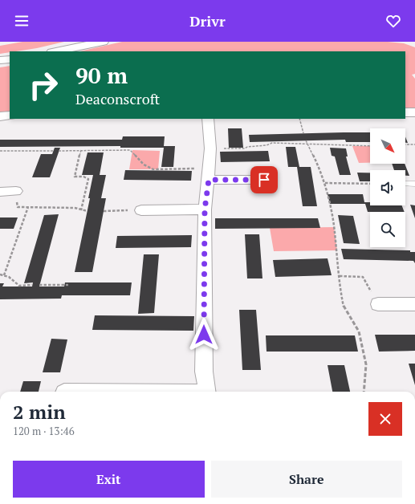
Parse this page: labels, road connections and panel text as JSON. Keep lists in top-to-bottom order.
{
  "north": "bottom right",
  "page": {
    "header": "Drivr",
    "turn": ["90 m", "Deaconscroft"],
    "heading": ["2 min", "120 m · 13:46"],
    "buttons": ["Exit", "Share"]
  }
}
